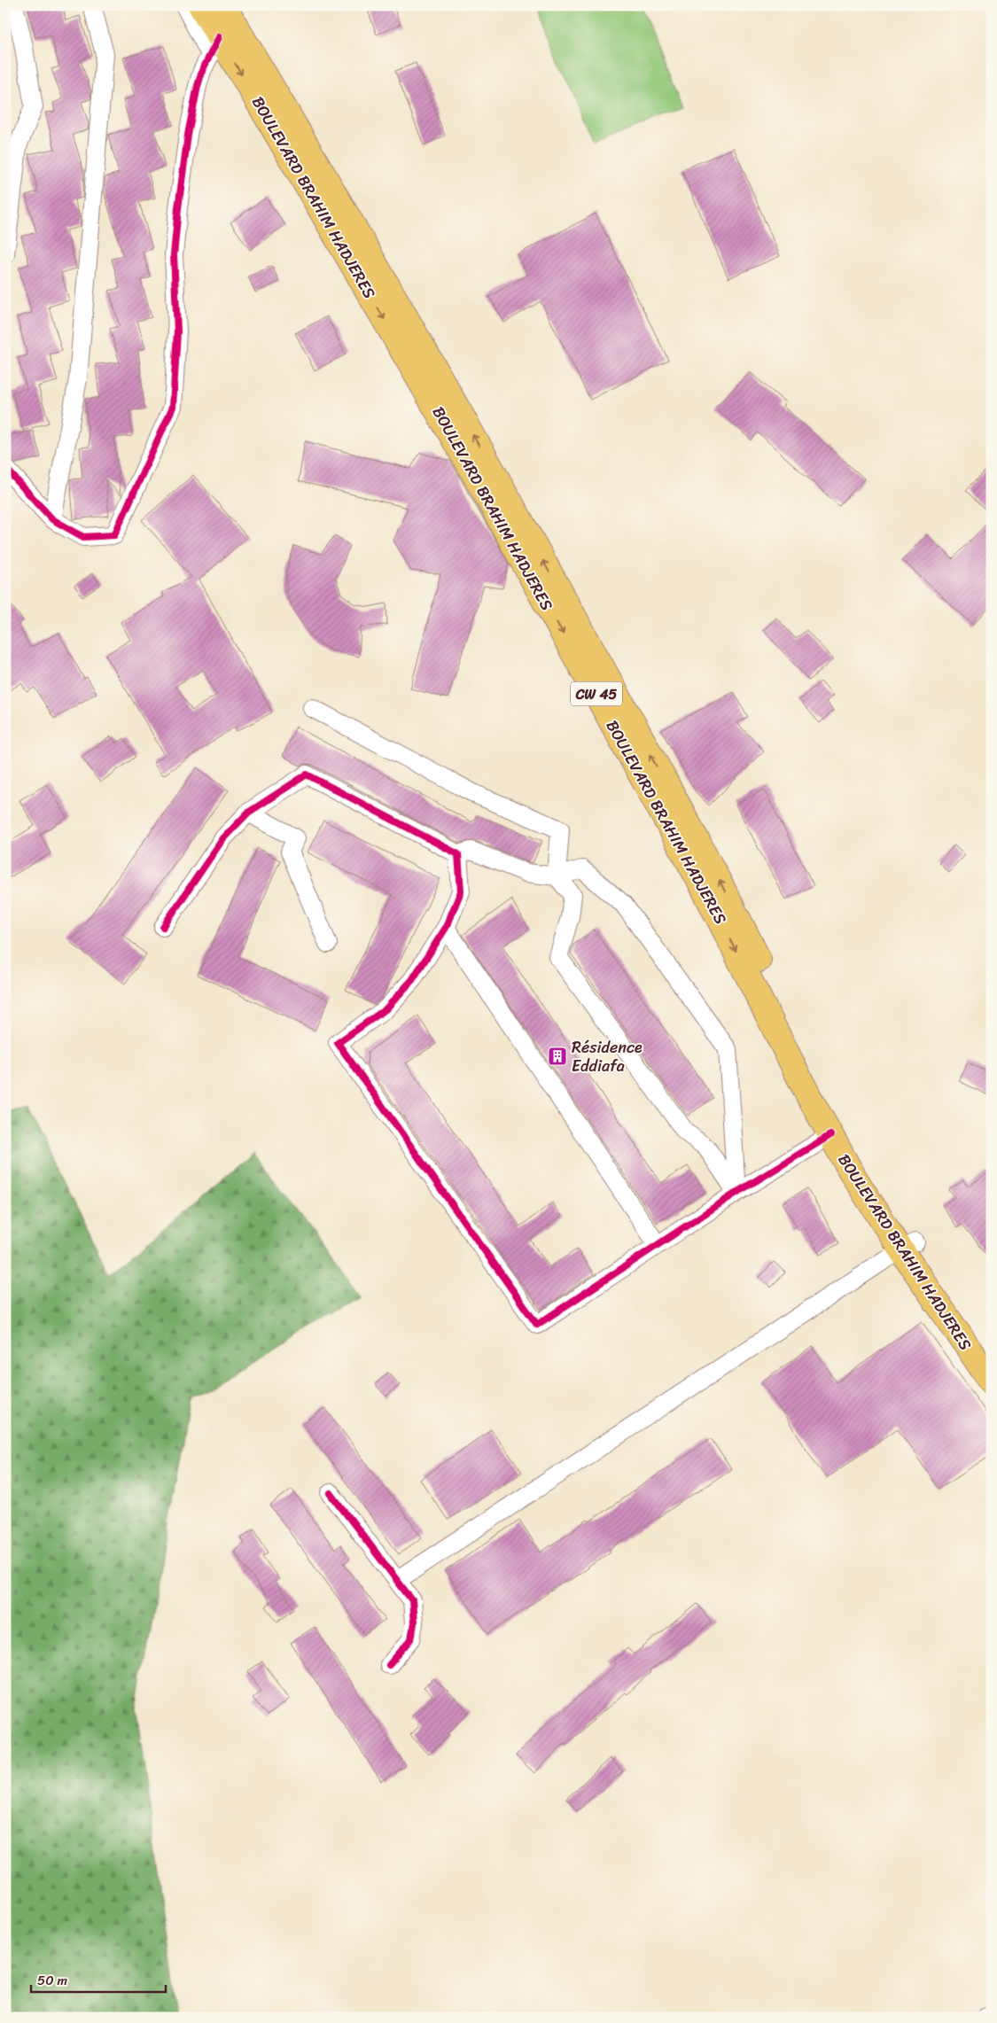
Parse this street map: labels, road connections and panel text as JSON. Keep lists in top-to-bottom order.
{
  "streets": {
    "main road": ["BOULEVARD BRAHIM HADJERES", "CW 45"]
  },
  "places": {
    "building": ["Résidence Eddiafa"]
  },
  "scale_bar": "50 m"
}
